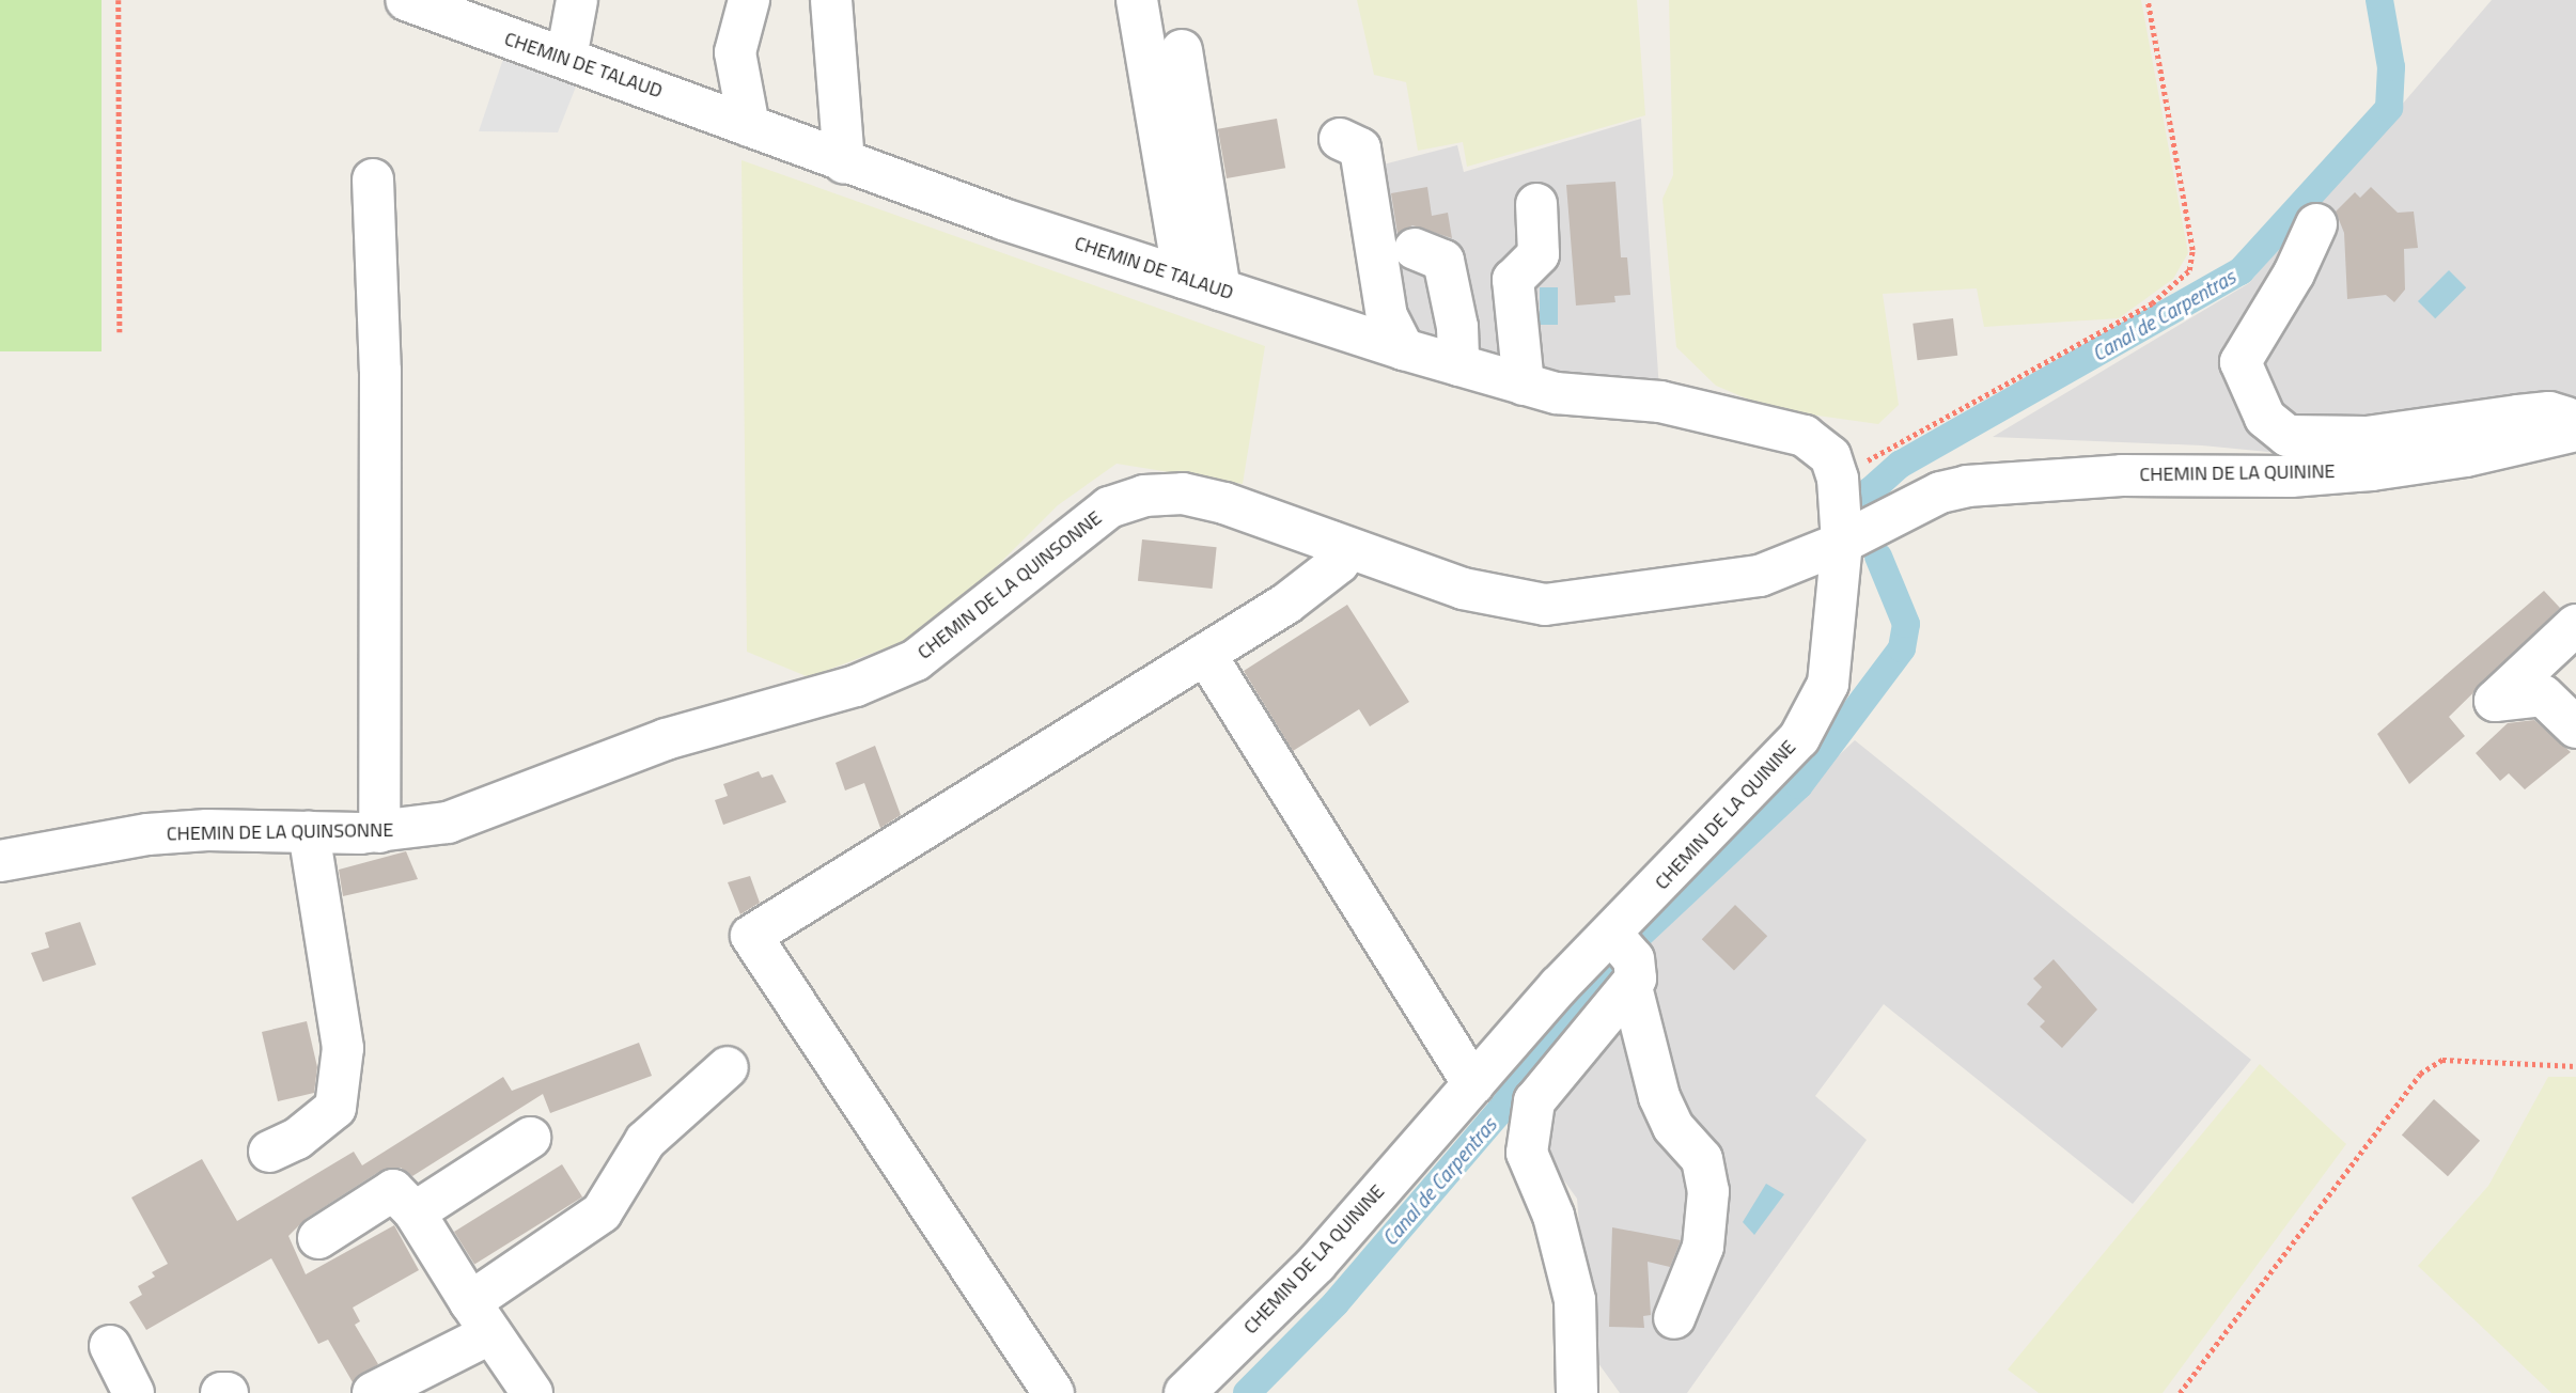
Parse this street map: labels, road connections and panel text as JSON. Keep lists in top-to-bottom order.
{
  "streets": {
    "street": ["CHEMIN DE TALAUD", "CHEMIN DE LA QUININE", "CHEMIN DE LA QUINSONNE"]
  },
  "crossings": [
    ["CHEMIN DE TALAUD", "CHEMIN DE LA QUININE"],
    ["CHEMIN DE TALAUD", "CHEMIN DE LA QUINSONNE"],
    ["CHEMIN DE LA QUININE", "CHEMIN DE LA QUINSONNE"]
  ],
  "water": ["Canal de Carpentras"]
}
